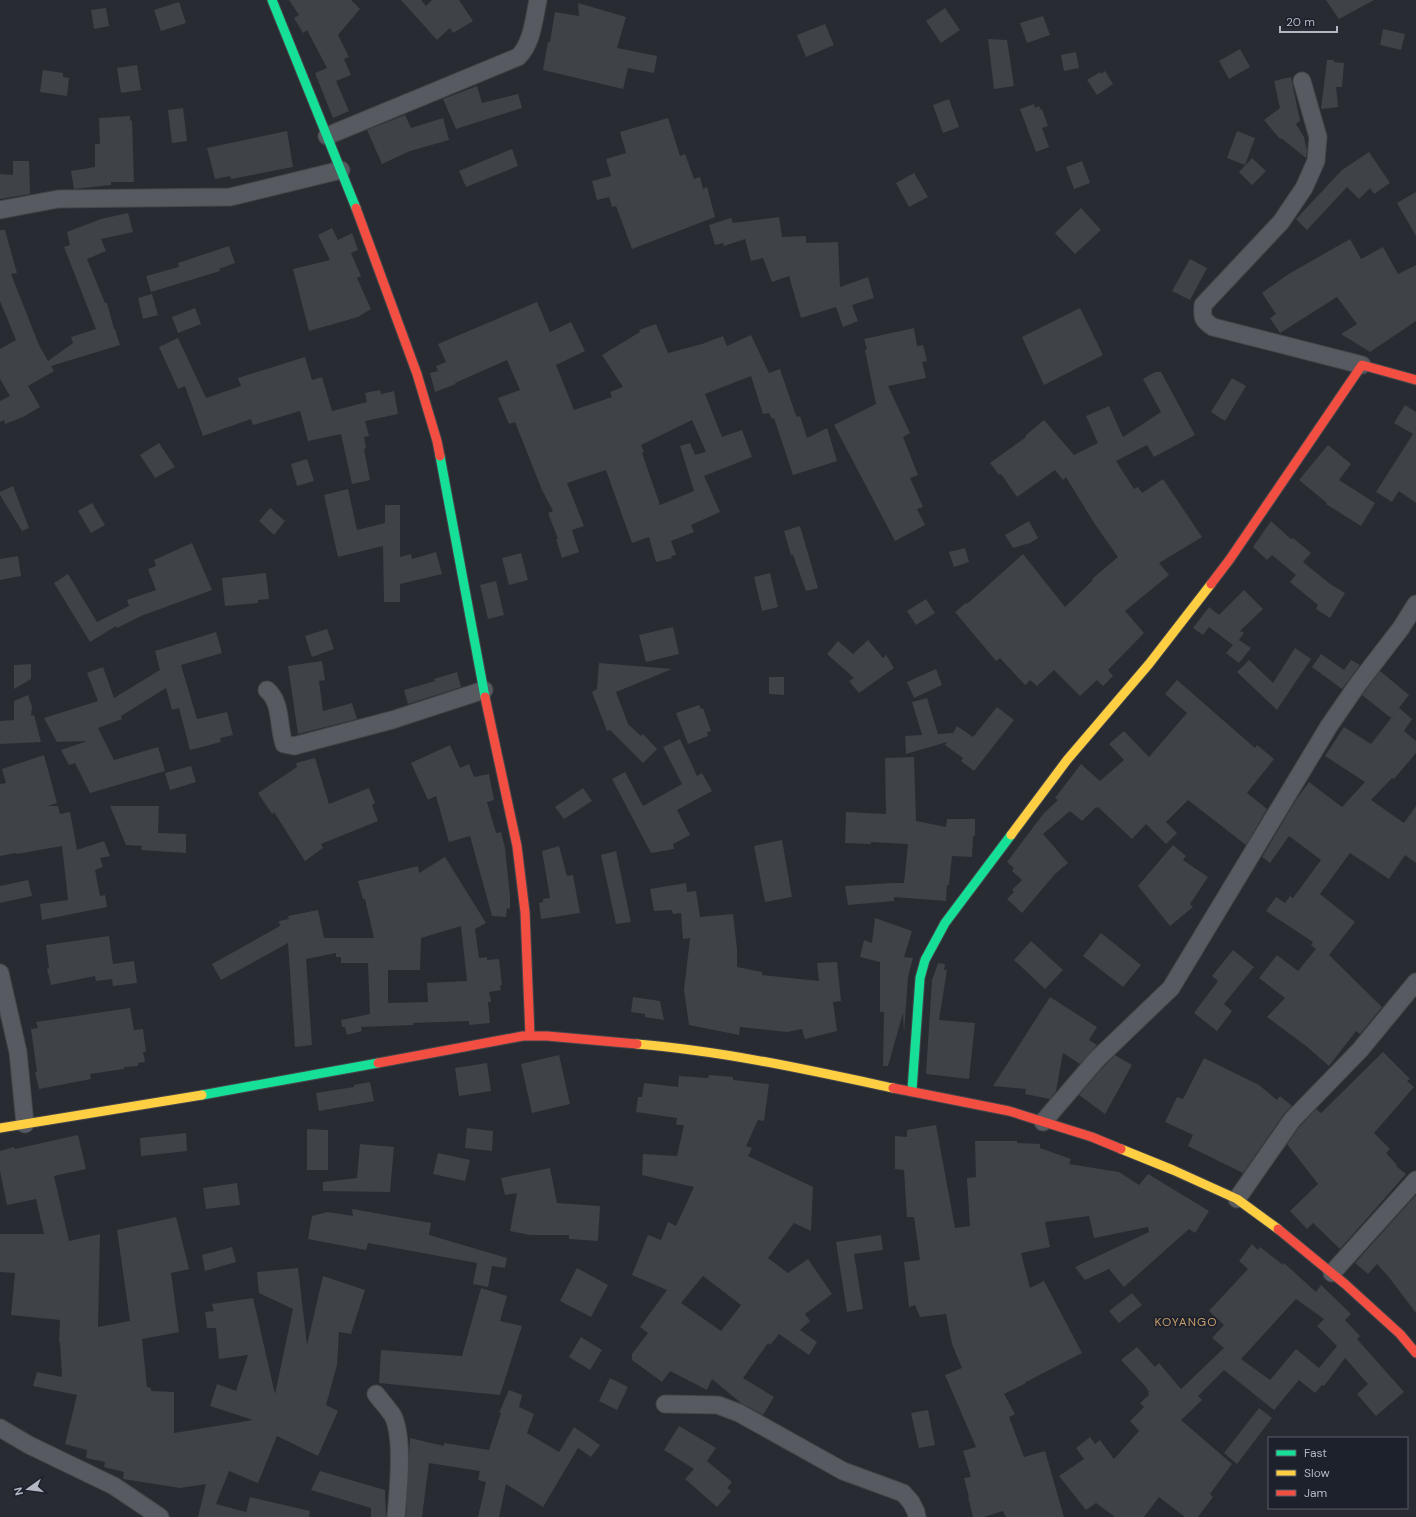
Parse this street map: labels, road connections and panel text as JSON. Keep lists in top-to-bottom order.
{
  "districts": ["KOYANGO"],
  "legend": ["Fast", "Slow", "Jam"],
  "scale_bar": "20 m",
  "north": "left"
}
